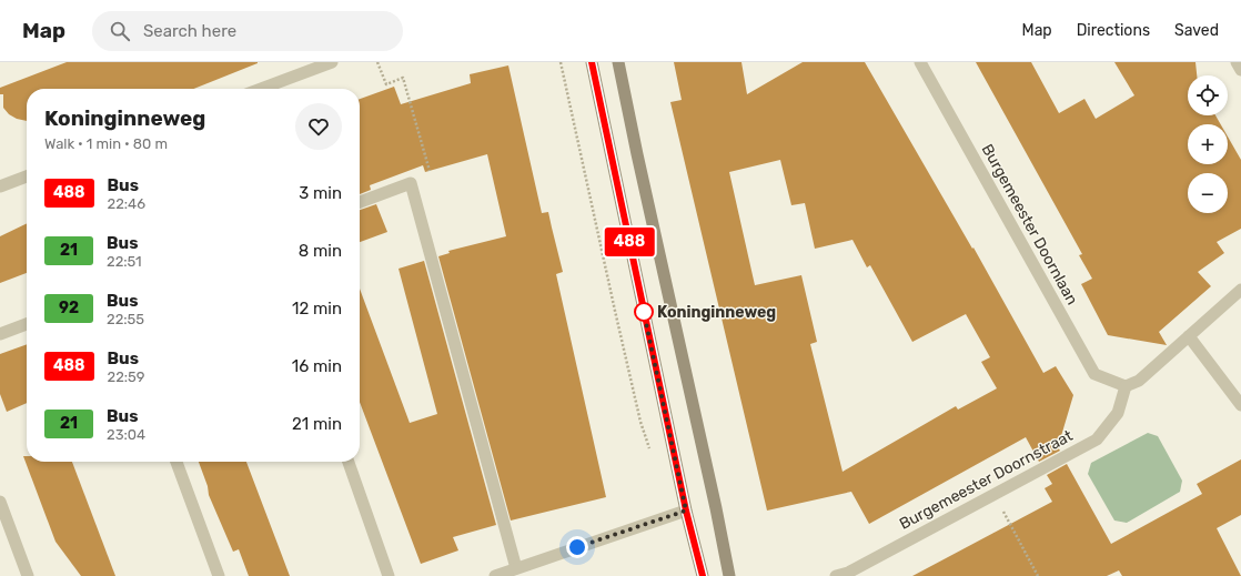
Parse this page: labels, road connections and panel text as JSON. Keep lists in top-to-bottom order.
{
  "streets": {
    "street": ["Burgemeester Doornlaan", "Burgemeester Doornstraat"]
  },
  "crossings": [
    ["Burgemeester Doornlaan", "Burgemeester Doornstraat"]
  ],
  "places": ["Koninginneweg"],
  "lines": ["bus line 488"],
  "page": {
    "header": "Map",
    "search": "Search here",
    "nav": ["Map", "Directions", "Saved"],
    "on_map": "488",
    "map_buttons": ["+", "−"],
    "heading": ["Koninginneweg", "Walk · 1 min · 80 m"],
    "list": [
      {
        "mark": "488",
        "name": "Bus",
        "note": "22:46",
        "value": "3 min"
      },
      {
        "mark": "21",
        "name": "Bus",
        "note": "22:51",
        "value": "8 min"
      },
      {
        "mark": "92",
        "name": "Bus",
        "note": "22:55",
        "value": "12 min"
      },
      {
        "mark": "488",
        "name": "Bus",
        "note": "22:59",
        "value": "16 min"
      },
      {
        "mark": "21",
        "name": "Bus",
        "note": "23:04",
        "value": "21 min"
      }
    ]
  }
}
